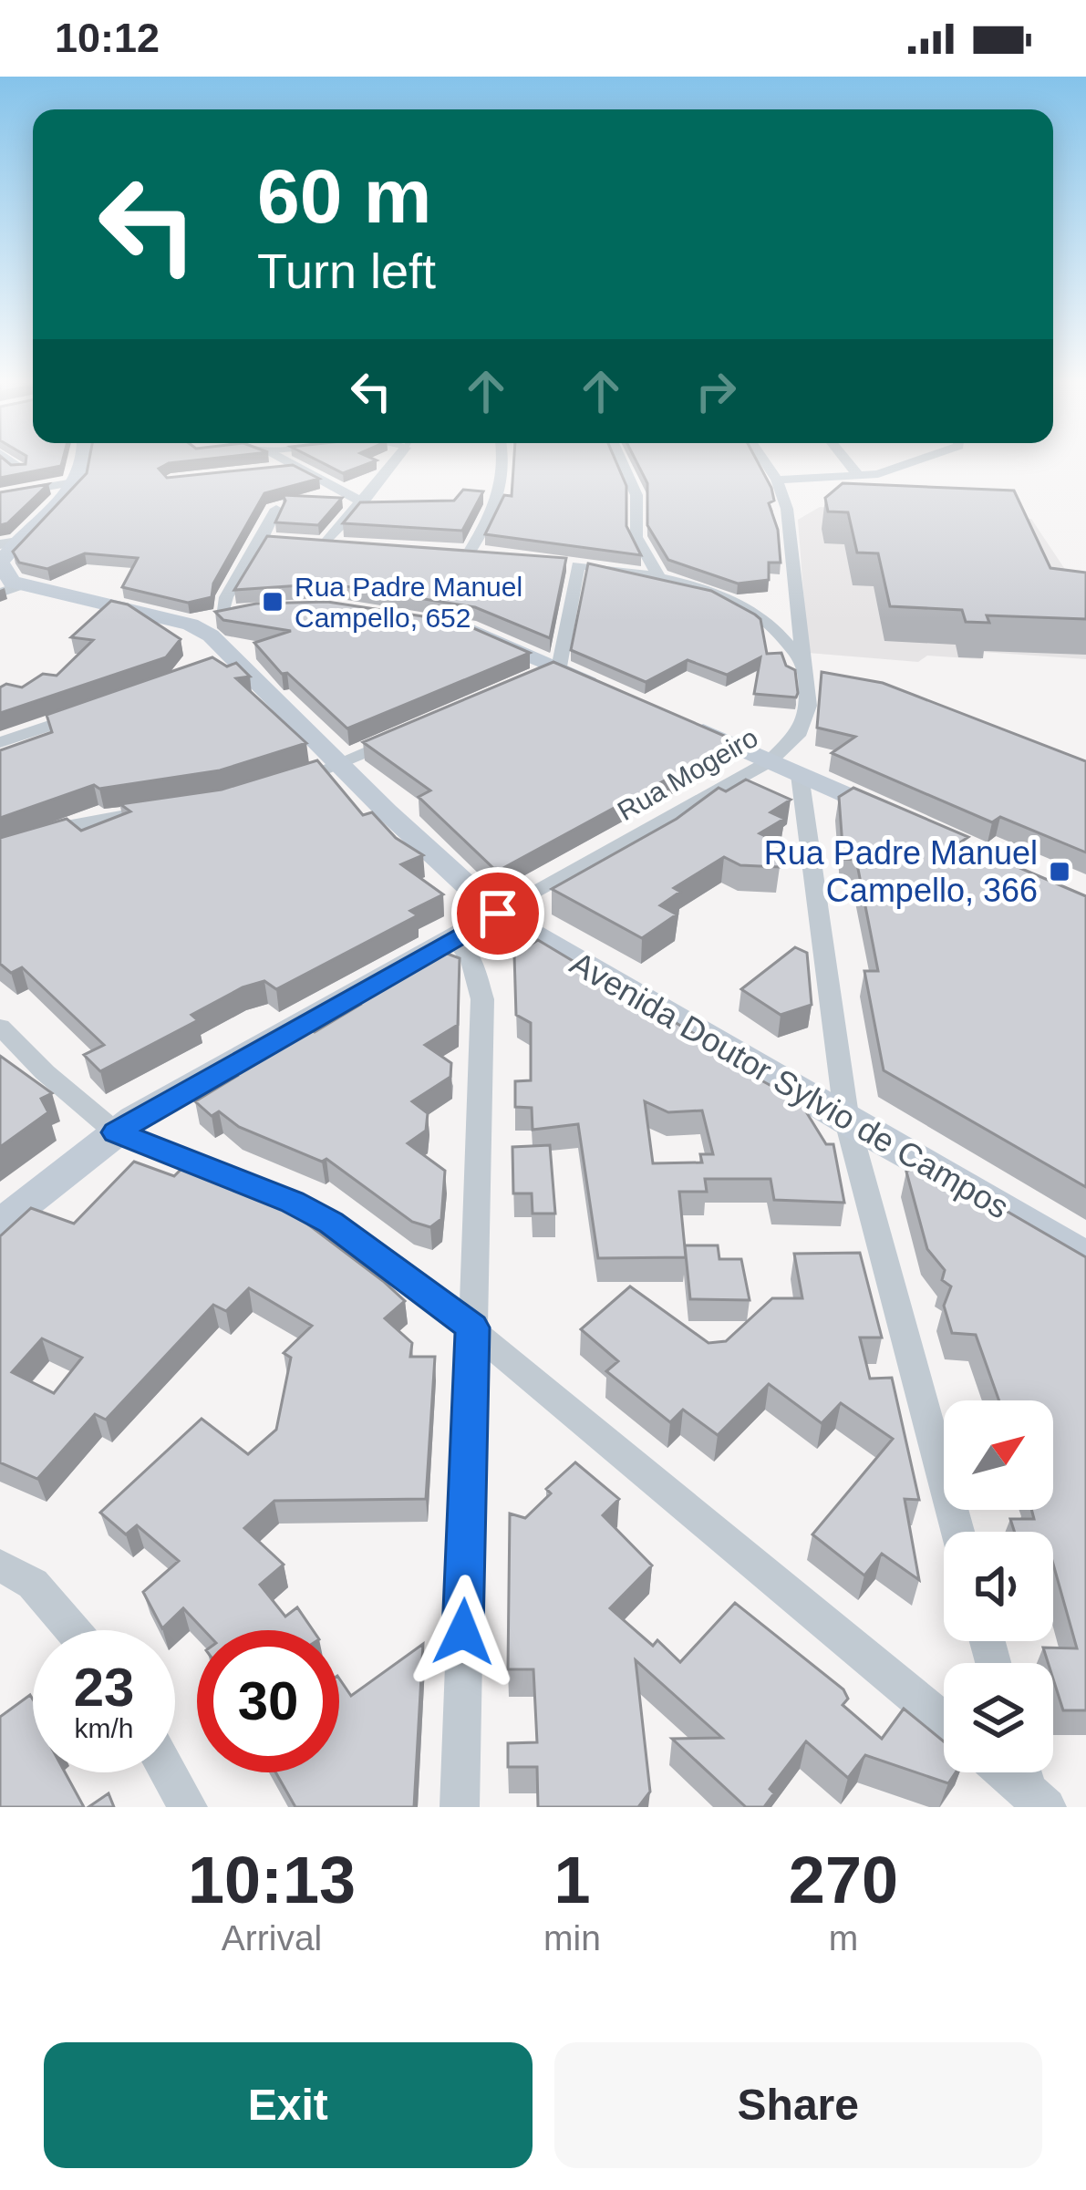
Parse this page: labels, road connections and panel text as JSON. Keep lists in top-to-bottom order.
{
  "streets": {
    "main road": ["Avenida Doutor Sylvio de Campos"],
    "street": ["Rua Mogeiro"]
  },
  "crossings": [
    ["Rua Mogeiro", "Avenida Doutor Sylvio de Campos"]
  ],
  "places": {
    "transit": ["Rua Padre Manuel Campello, 652", "Rua Padre Manuel Campello, 366"]
  },
  "north": "top right",
  "page": {
    "status": "10:12",
    "turn": ["60 m", "Turn left"],
    "speed": "23 km/h",
    "limit": "30",
    "eta": [
      "10:13",
      "Arrival",
      "1",
      "min",
      "270",
      "m"
    ],
    "buttons": ["Exit", "Share"]
  }
}
